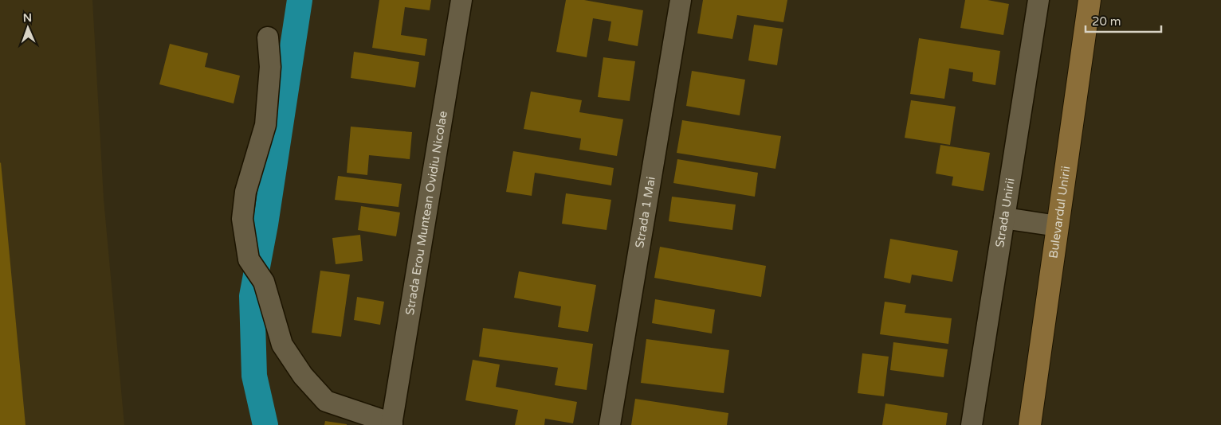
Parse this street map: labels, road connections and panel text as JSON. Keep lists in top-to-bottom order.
{
  "streets": {
    "main road": ["Bulevardul Unirii"],
    "street": ["Strada Erou Muntean Ovidiu Nicolae", "Strada 1 Mai", "Strada Unirii"]
  },
  "scale_bar": "20 m",
  "north": "top"
}
